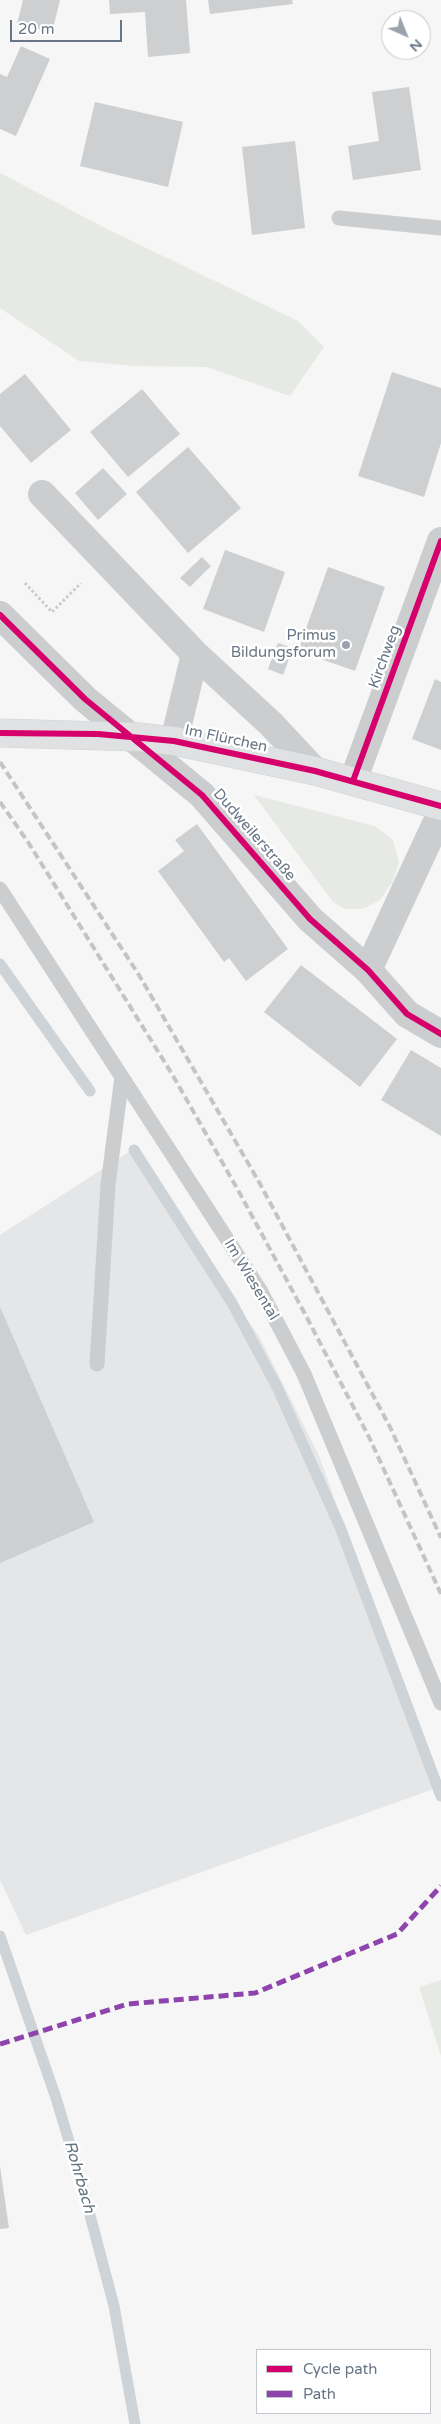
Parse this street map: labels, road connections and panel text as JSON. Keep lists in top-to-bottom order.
{
  "streets": {
    "street": ["Kirchweg", "Im Flürchen", "Dudweilerstraße"],
    "lane": ["Im Wiesental"]
  },
  "crossings": [
    ["Kirchweg", "Im Flürchen"]
  ],
  "water": ["Rohrbach"],
  "places": ["Primus Bildungsforum"],
  "legend": ["Cycle path", "Path"],
  "scale_bar": "20 m",
  "north": "bottom right"
}
